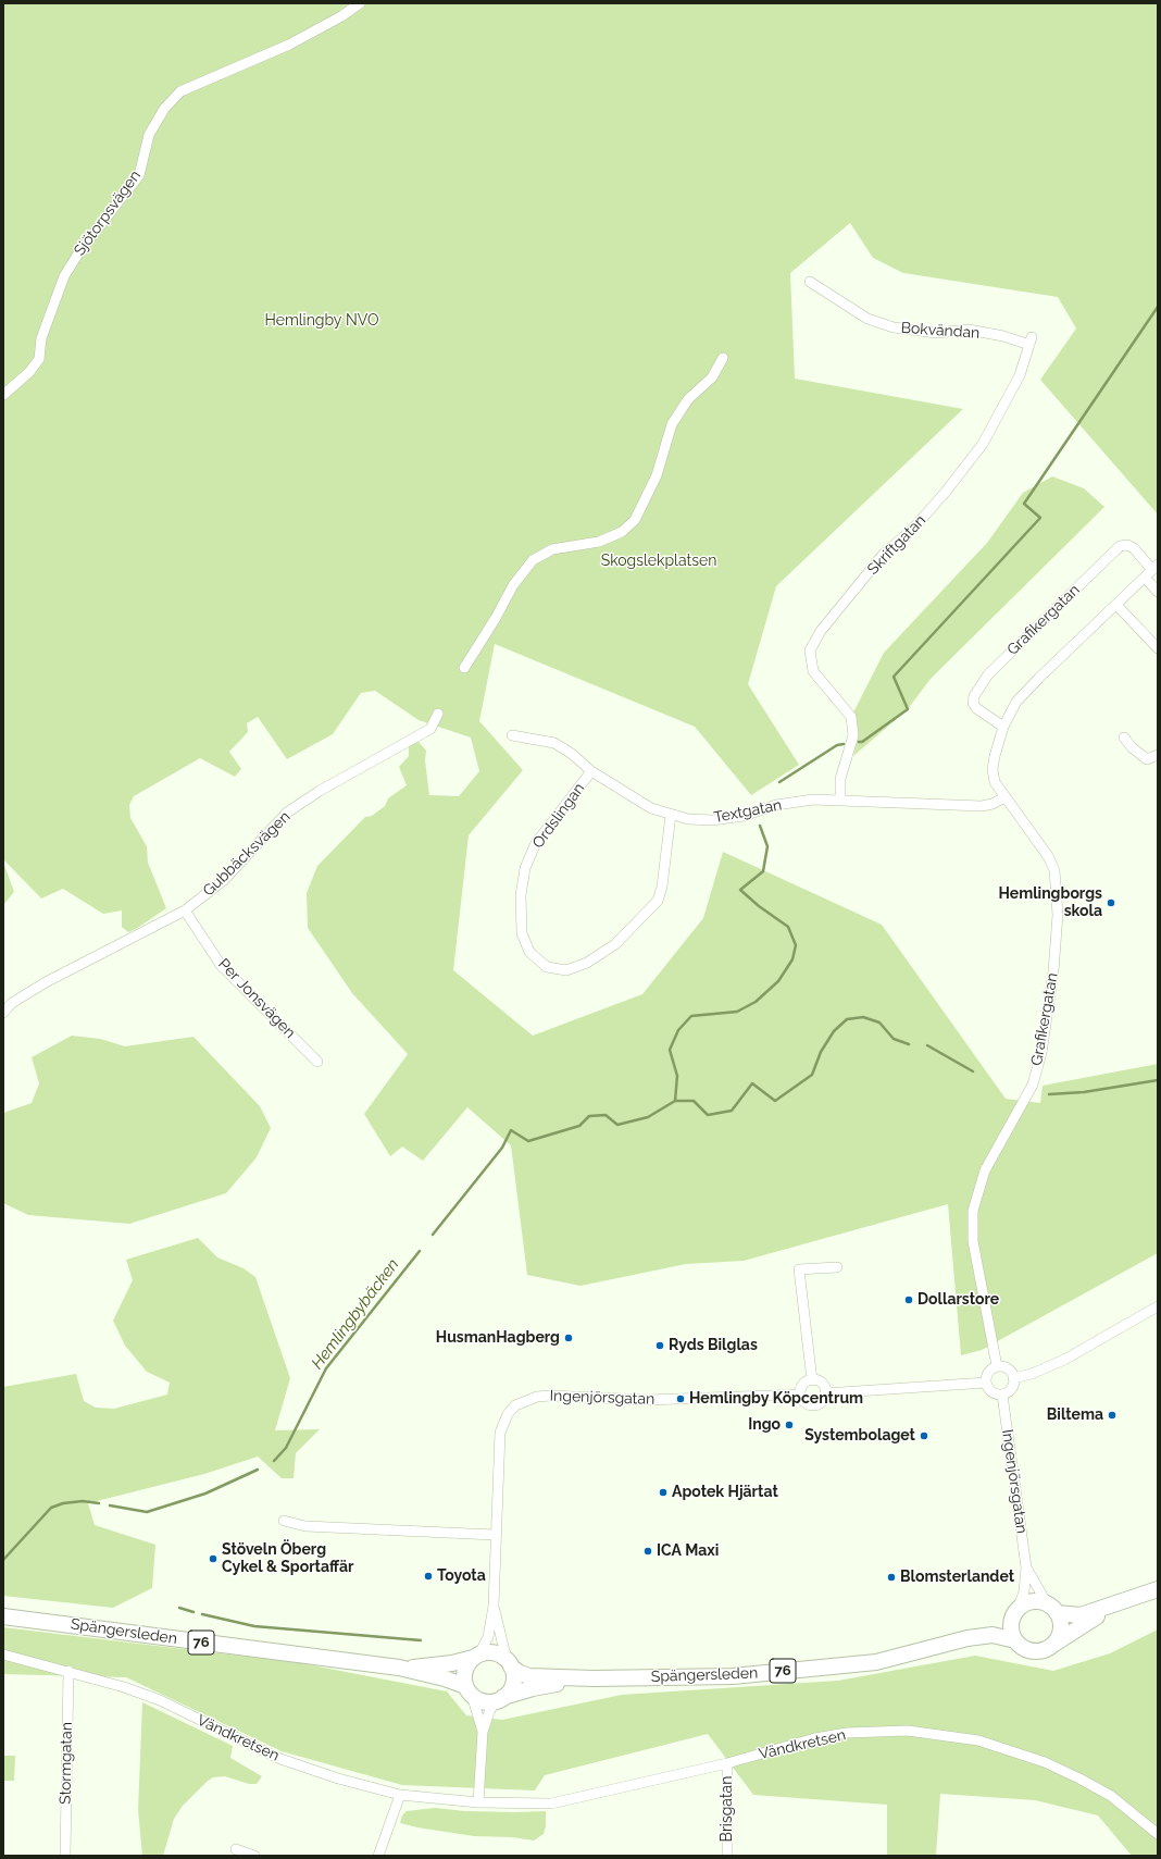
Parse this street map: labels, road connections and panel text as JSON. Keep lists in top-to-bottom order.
{
  "streets": {
    "main road": ["Spängersleden", "76"],
    "street": [
      "Sjötorpsvägen",
      "Bokvändan",
      "Skriftgatan",
      "Grafikergatan",
      "Textgatan",
      "Ordslingan",
      "Gubbäcksvägen",
      "Per Jonsvägen",
      "Ingenjörsgatan",
      "Vändkretsen",
      "Stormgatan",
      "Brisgatan"
    ]
  },
  "crossings": [
    ["Bokvändan", "Skriftgatan"],
    ["Skriftgatan", "Textgatan"],
    ["Grafikergatan", "Textgatan"],
    ["Grafikergatan", "Ingenjörsgatan"],
    ["Textgatan", "Ordslingan"],
    ["Gubbäcksvägen", "Per Jonsvägen"],
    ["Ingenjörsgatan", "Spängersleden"],
    ["Vändkretsen", "Stormgatan"],
    ["Vändkretsen", "Brisgatan"]
  ],
  "water": ["Hemlingbybäcken"],
  "parks": ["Hemlingby NVO", "Skogslekplatsen"],
  "places": [
    "Hemlingborgs skola",
    "Dollarstore",
    "HusmanHagberg",
    "Ryds Bilglas",
    "Hemlingby Köpcentrum",
    "Biltema",
    "Ingo",
    "Systembolaget",
    "Apotek Hjärtat",
    "ICA Maxi",
    "Stöveln Öberg Cykel & Sportaffär",
    "Toyota",
    "Blomsterlandet"
  ]
}
